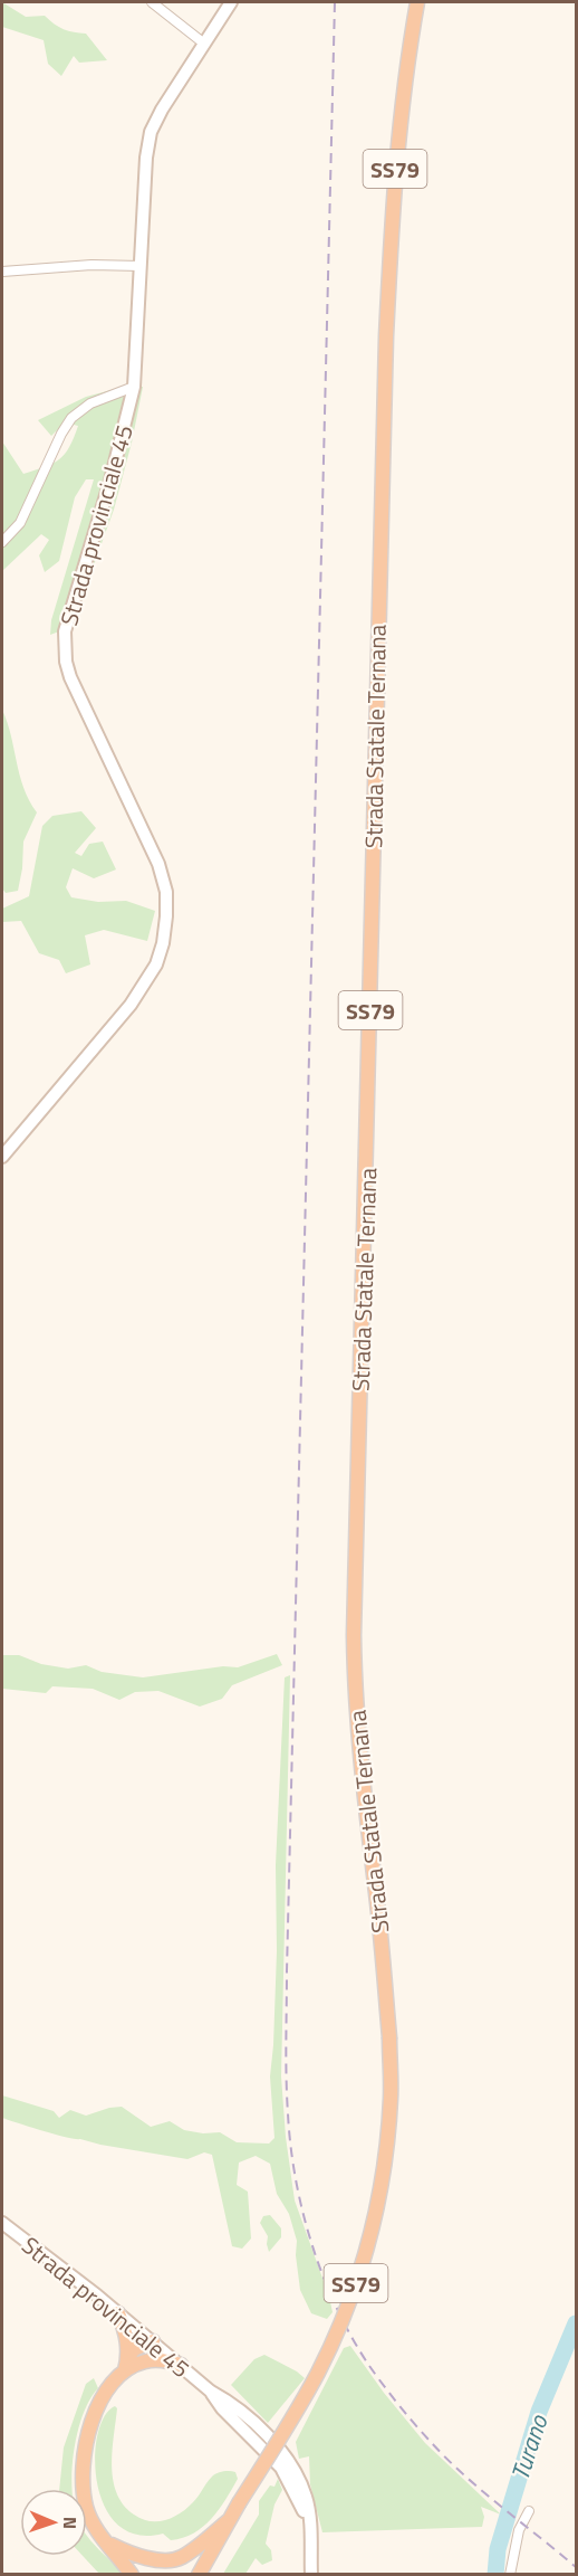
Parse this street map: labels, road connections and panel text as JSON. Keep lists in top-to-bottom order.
{
  "streets": {
    "highway": ["SS79", "Strada Statale Ternana"],
    "main road": ["Strada provinciale 45"]
  },
  "crossings": [
    ["SS79", "Strada Statale Ternana"]
  ],
  "water": ["Turano"],
  "north": "right"
}
